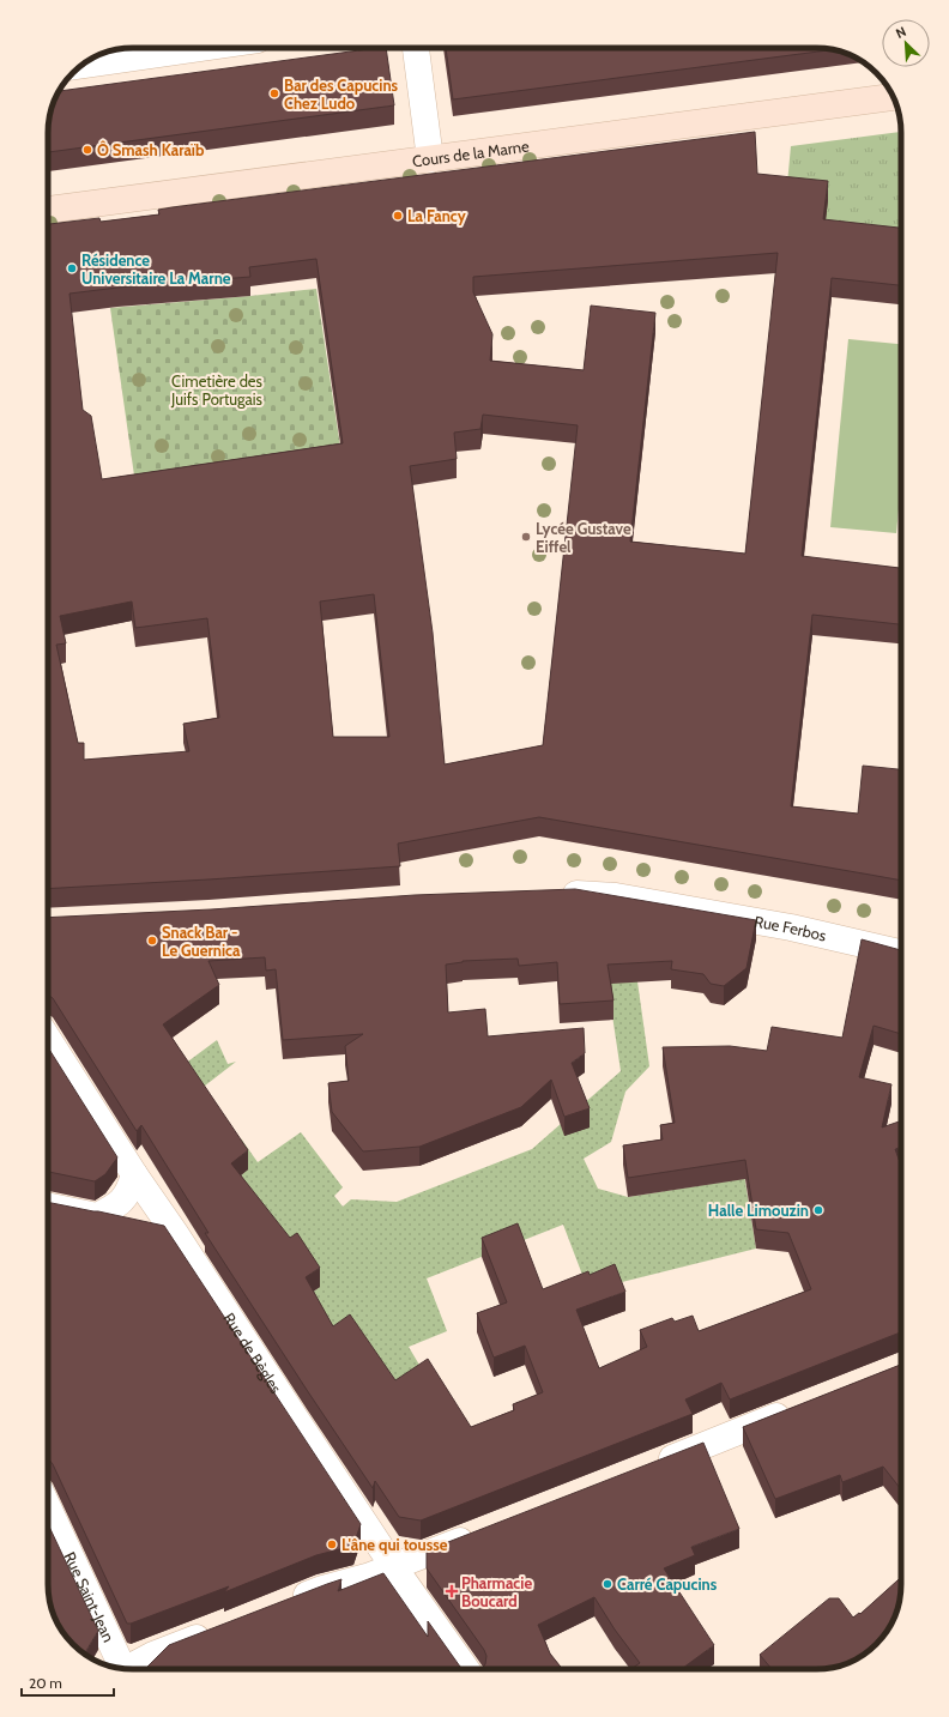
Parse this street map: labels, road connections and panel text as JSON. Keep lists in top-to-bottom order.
{
  "streets": {
    "main road": ["Cours de la Marne"],
    "street": ["Rue Ferbos", "Rue de Bègles", "Rue Saint-Jean"]
  },
  "parks": ["Cimetière des Juifs Portugais"],
  "places": {
    "other": [
      "Bar des Capucins Chez Ludo",
      "Ô Smash Karaïb",
      "La Fancy",
      "Résidence Universitaire La Marne",
      "Lycée Gustave Eiffel",
      "Snack Bar - Le Guernica",
      "Halle Limouzin",
      "L'âne qui tousse",
      "Carré Capucins"
    ],
    "health": ["Pharmacie Boucard"]
  },
  "scale_bar": "20 m",
  "north": "top left"
}
